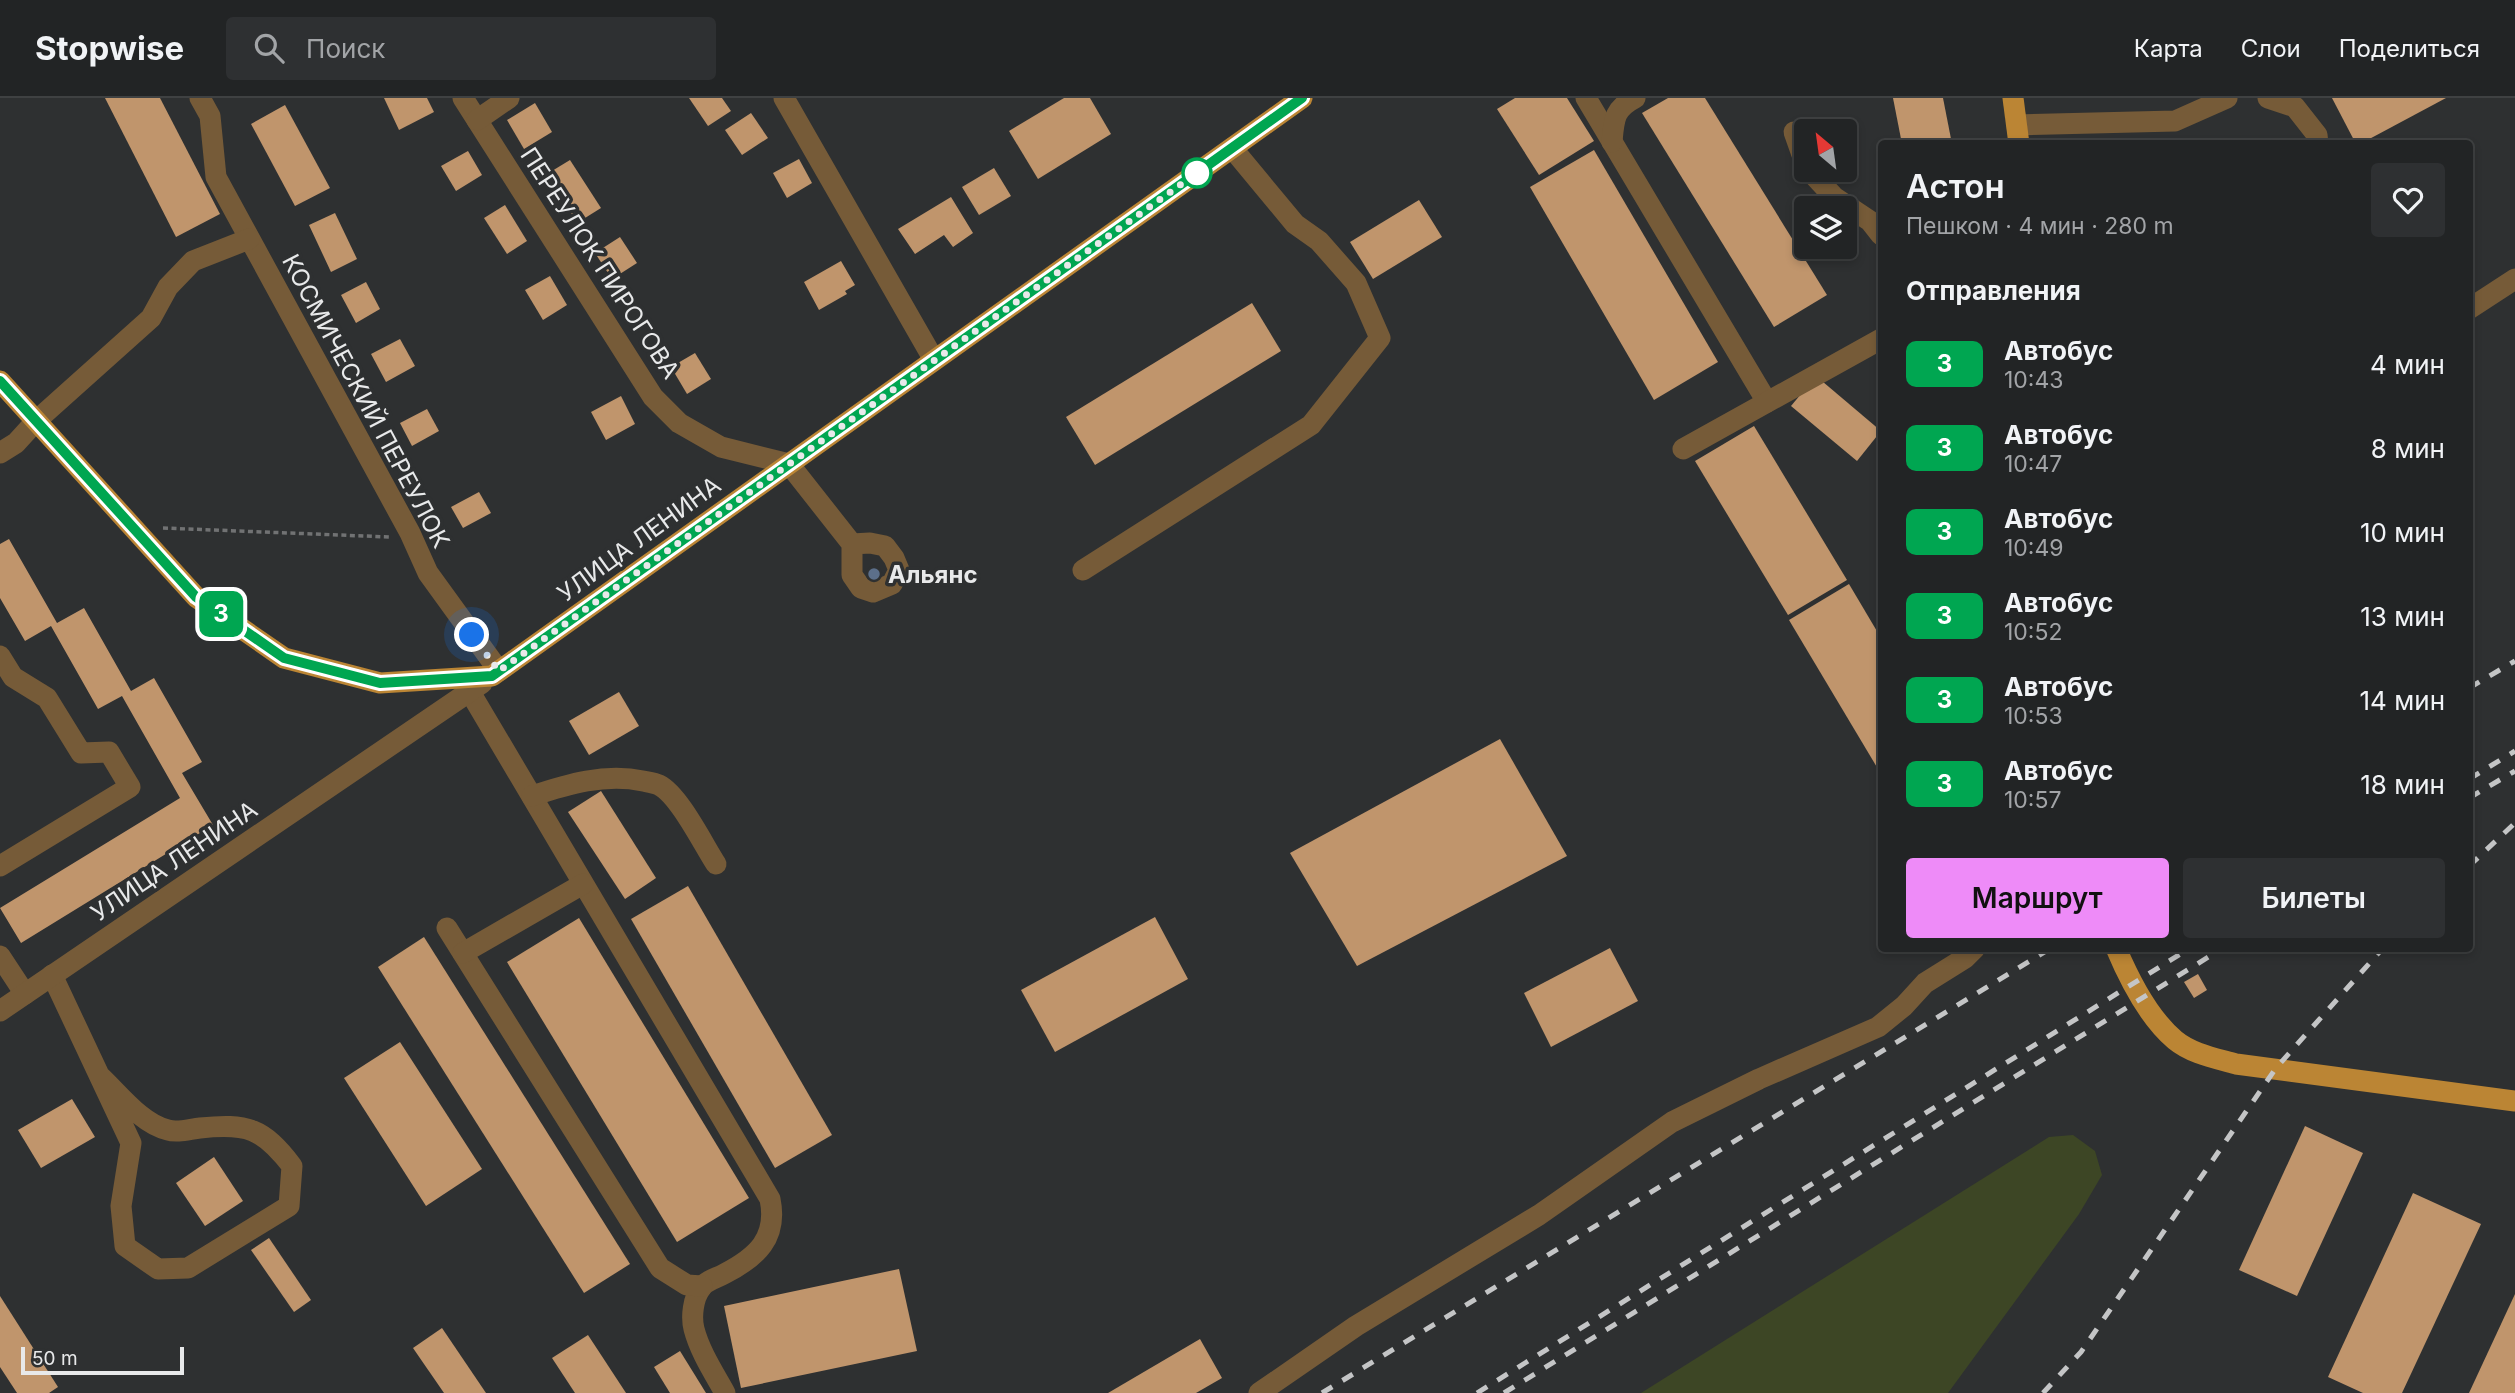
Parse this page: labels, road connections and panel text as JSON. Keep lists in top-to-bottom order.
{
  "streets": {
    "main road": ["УЛИЦА ЛЕНИНА"],
    "street": ["ПЕРЕУЛОК ПИРОГОВА", "КОСМИЧЕСКИЙ ПЕРЕУЛОК"]
  },
  "crossings": [
    ["ПЕРЕУЛОК ПИРОГОВА", "УЛИЦА ЛЕНИНА"],
    ["КОСМИЧЕСКИЙ ПЕРЕУЛОК", "УЛИЦА ЛЕНИНА"]
  ],
  "places": ["Альянс"],
  "lines": ["bus line 3"],
  "scale_bar": "50 m",
  "north": "top left",
  "page": {
    "header": "Stopwise",
    "search": "Поиск",
    "nav": ["Карта", "Слои", "Поделиться"],
    "on_map": "3",
    "heading": [
      ["Астон", "Пешком · 4 мин · 280 m"],
      "Отправления"
    ],
    "list": [
      {
        "mark": "3",
        "name": "Автобус",
        "note": "10:43",
        "value": "4 мин"
      },
      {
        "mark": "3",
        "name": "Автобус",
        "note": "10:47",
        "value": "8 мин"
      },
      {
        "mark": "3",
        "name": "Автобус",
        "note": "10:49",
        "value": "10 мин"
      },
      {
        "mark": "3",
        "name": "Автобус",
        "note": "10:52",
        "value": "13 мин"
      },
      {
        "mark": "3",
        "name": "Автобус",
        "note": "10:53",
        "value": "14 мин"
      },
      {
        "mark": "3",
        "name": "Автобус",
        "note": "10:57",
        "value": "18 мин"
      }
    ],
    "buttons": ["Маршрут", "Билеты"],
    "scale": "50 m"
  }
}
